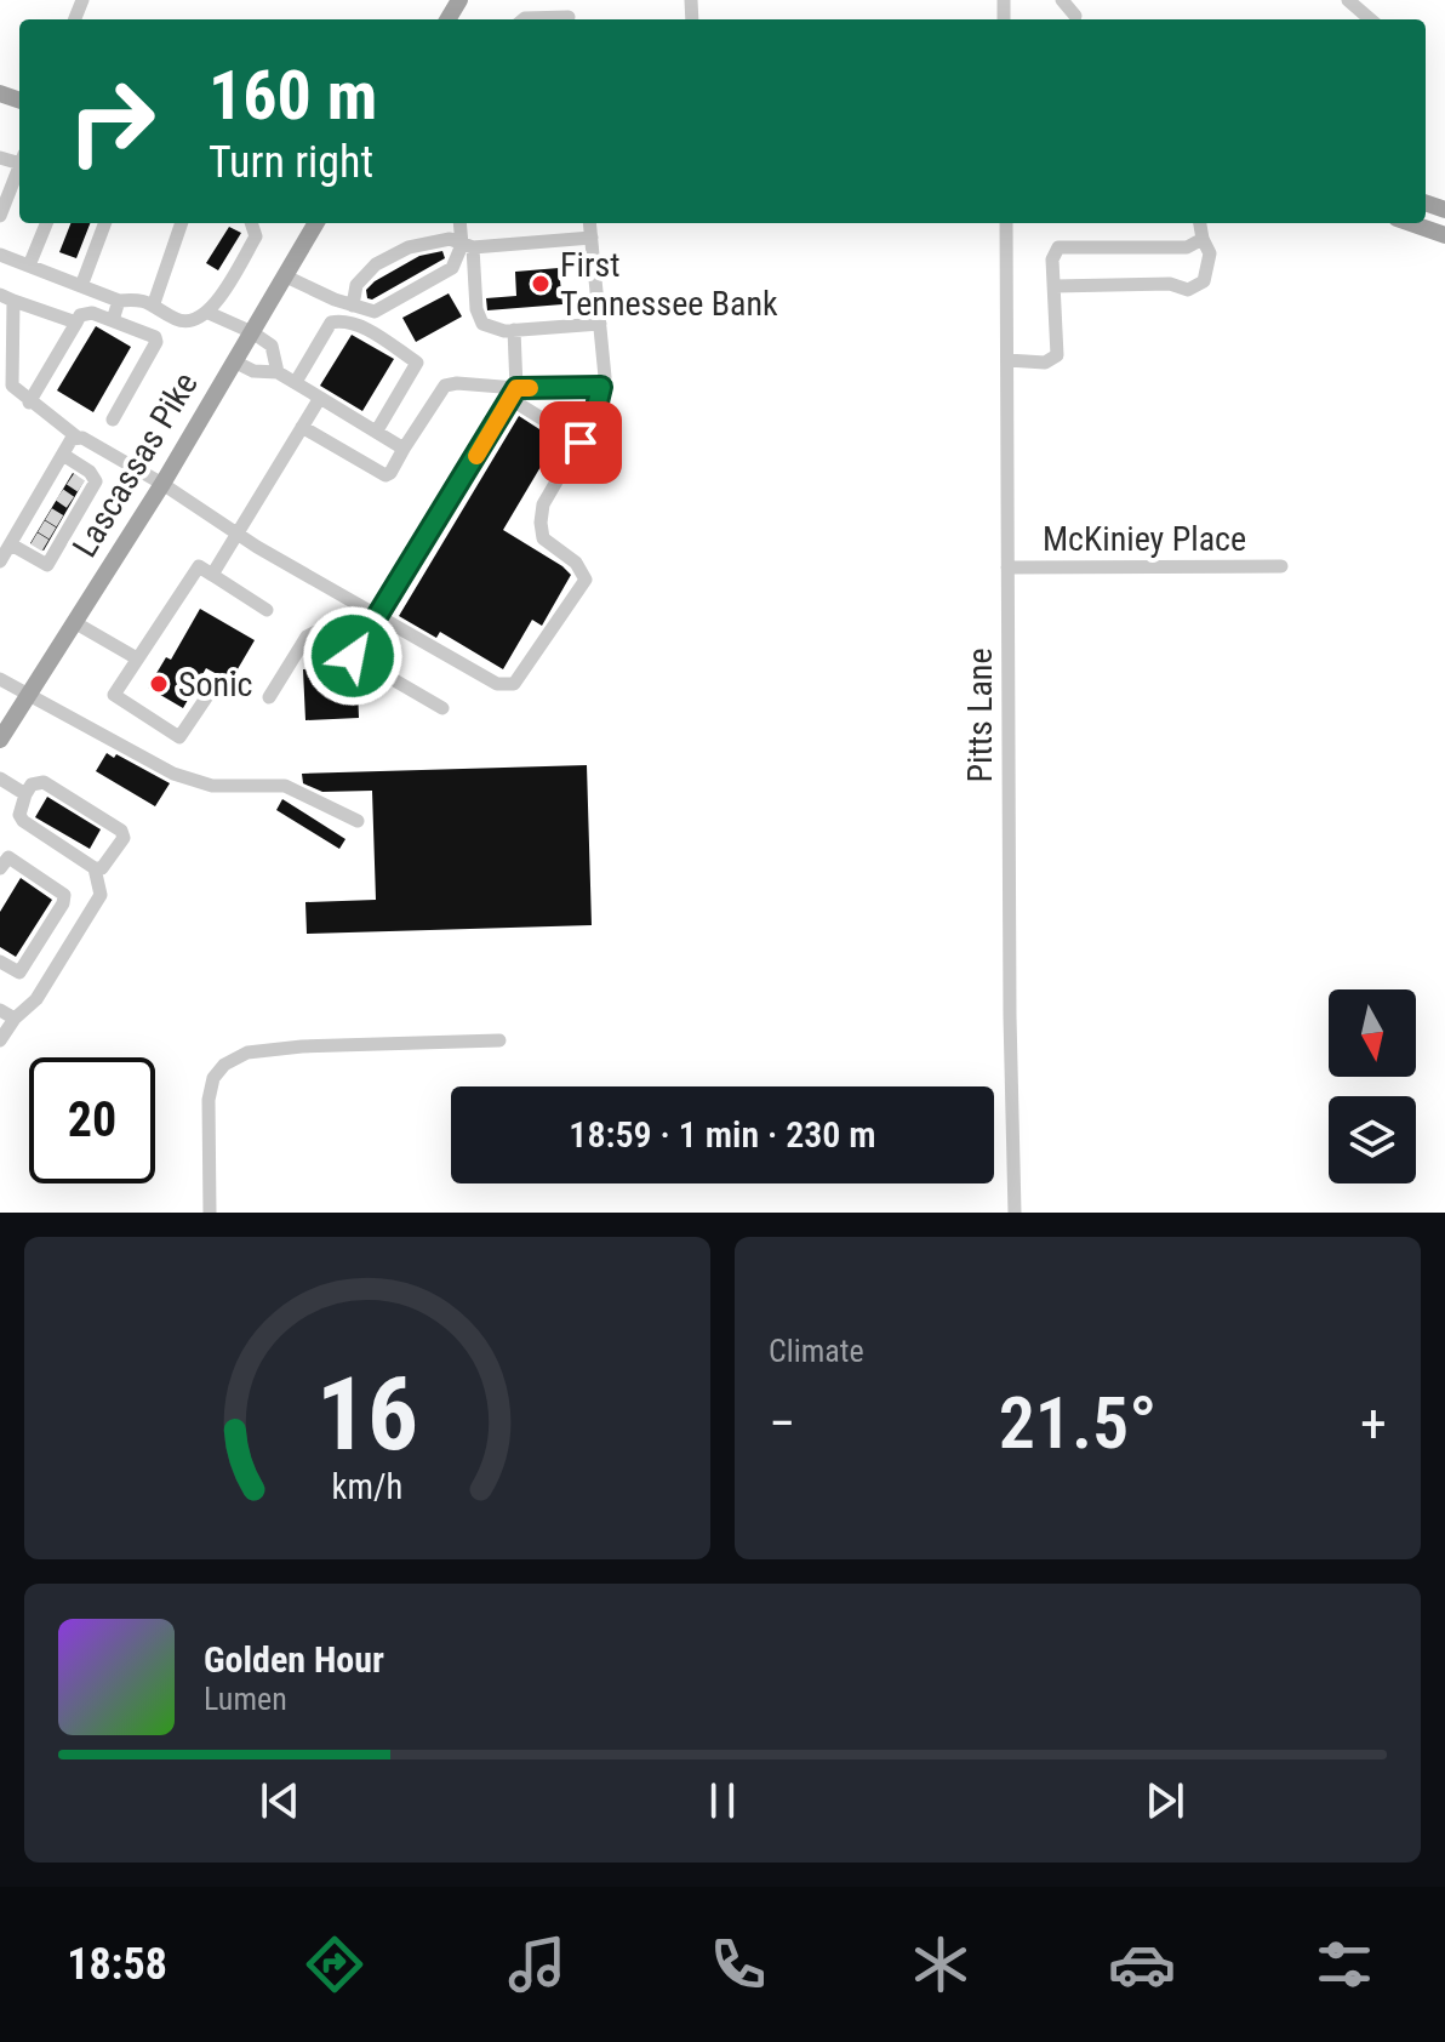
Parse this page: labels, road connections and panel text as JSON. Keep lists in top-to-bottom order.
{
  "streets": {
    "main road": ["Lascassas Pike"],
    "street": ["McKiniey Place", "Pitts Lane"]
  },
  "crossings": [
    ["McKiniey Place", "Pitts Lane"]
  ],
  "places": ["First Tennessee Bank", "Sonic"],
  "north": "bottom",
  "page": {
    "turn": ["160 m", "Turn right"],
    "limit": "20",
    "trip": "18:59 · 1 min · 230 m",
    "tile": "Climate",
    "heat": ["−", "21.5°", "+"],
    "song": ["Golden Hour", "Lumen"],
    "tabs": "18:58",
    "gauge": ["16", "km/h"]
  }
}
